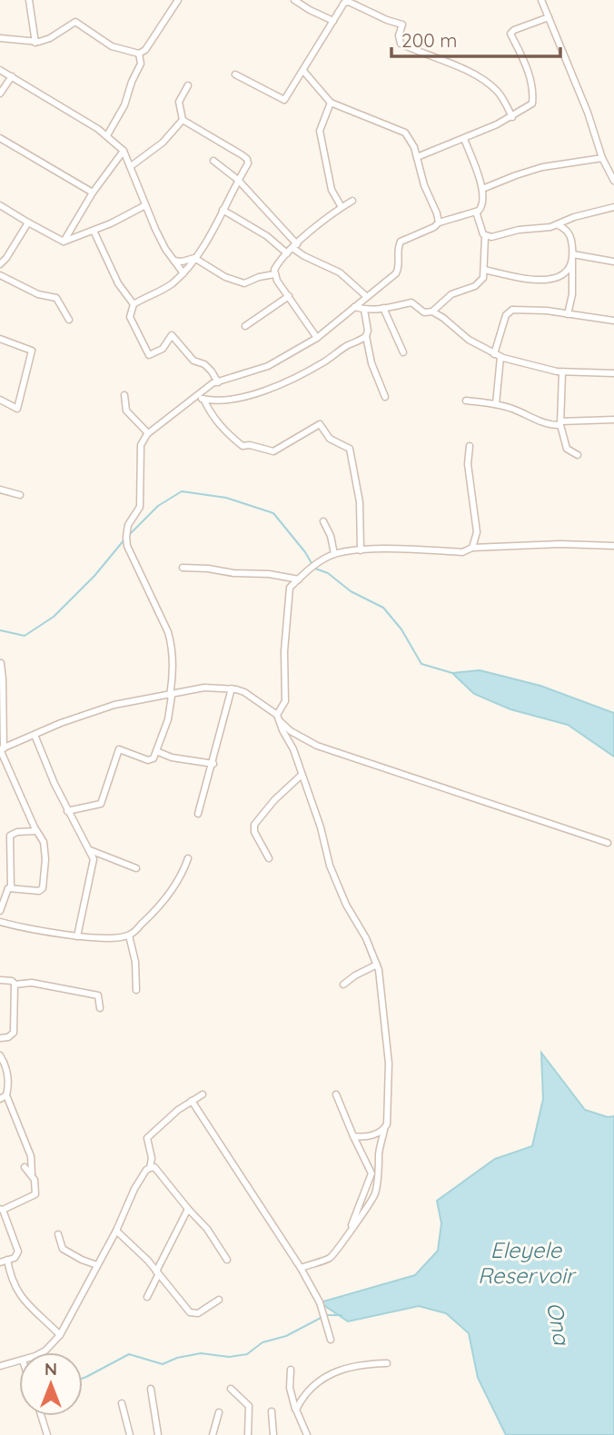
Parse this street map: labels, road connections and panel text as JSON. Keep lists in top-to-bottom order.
{
  "water": ["Eleyele Reservoir", "Ona"],
  "scale_bar": "200 m",
  "north": "top"
}
